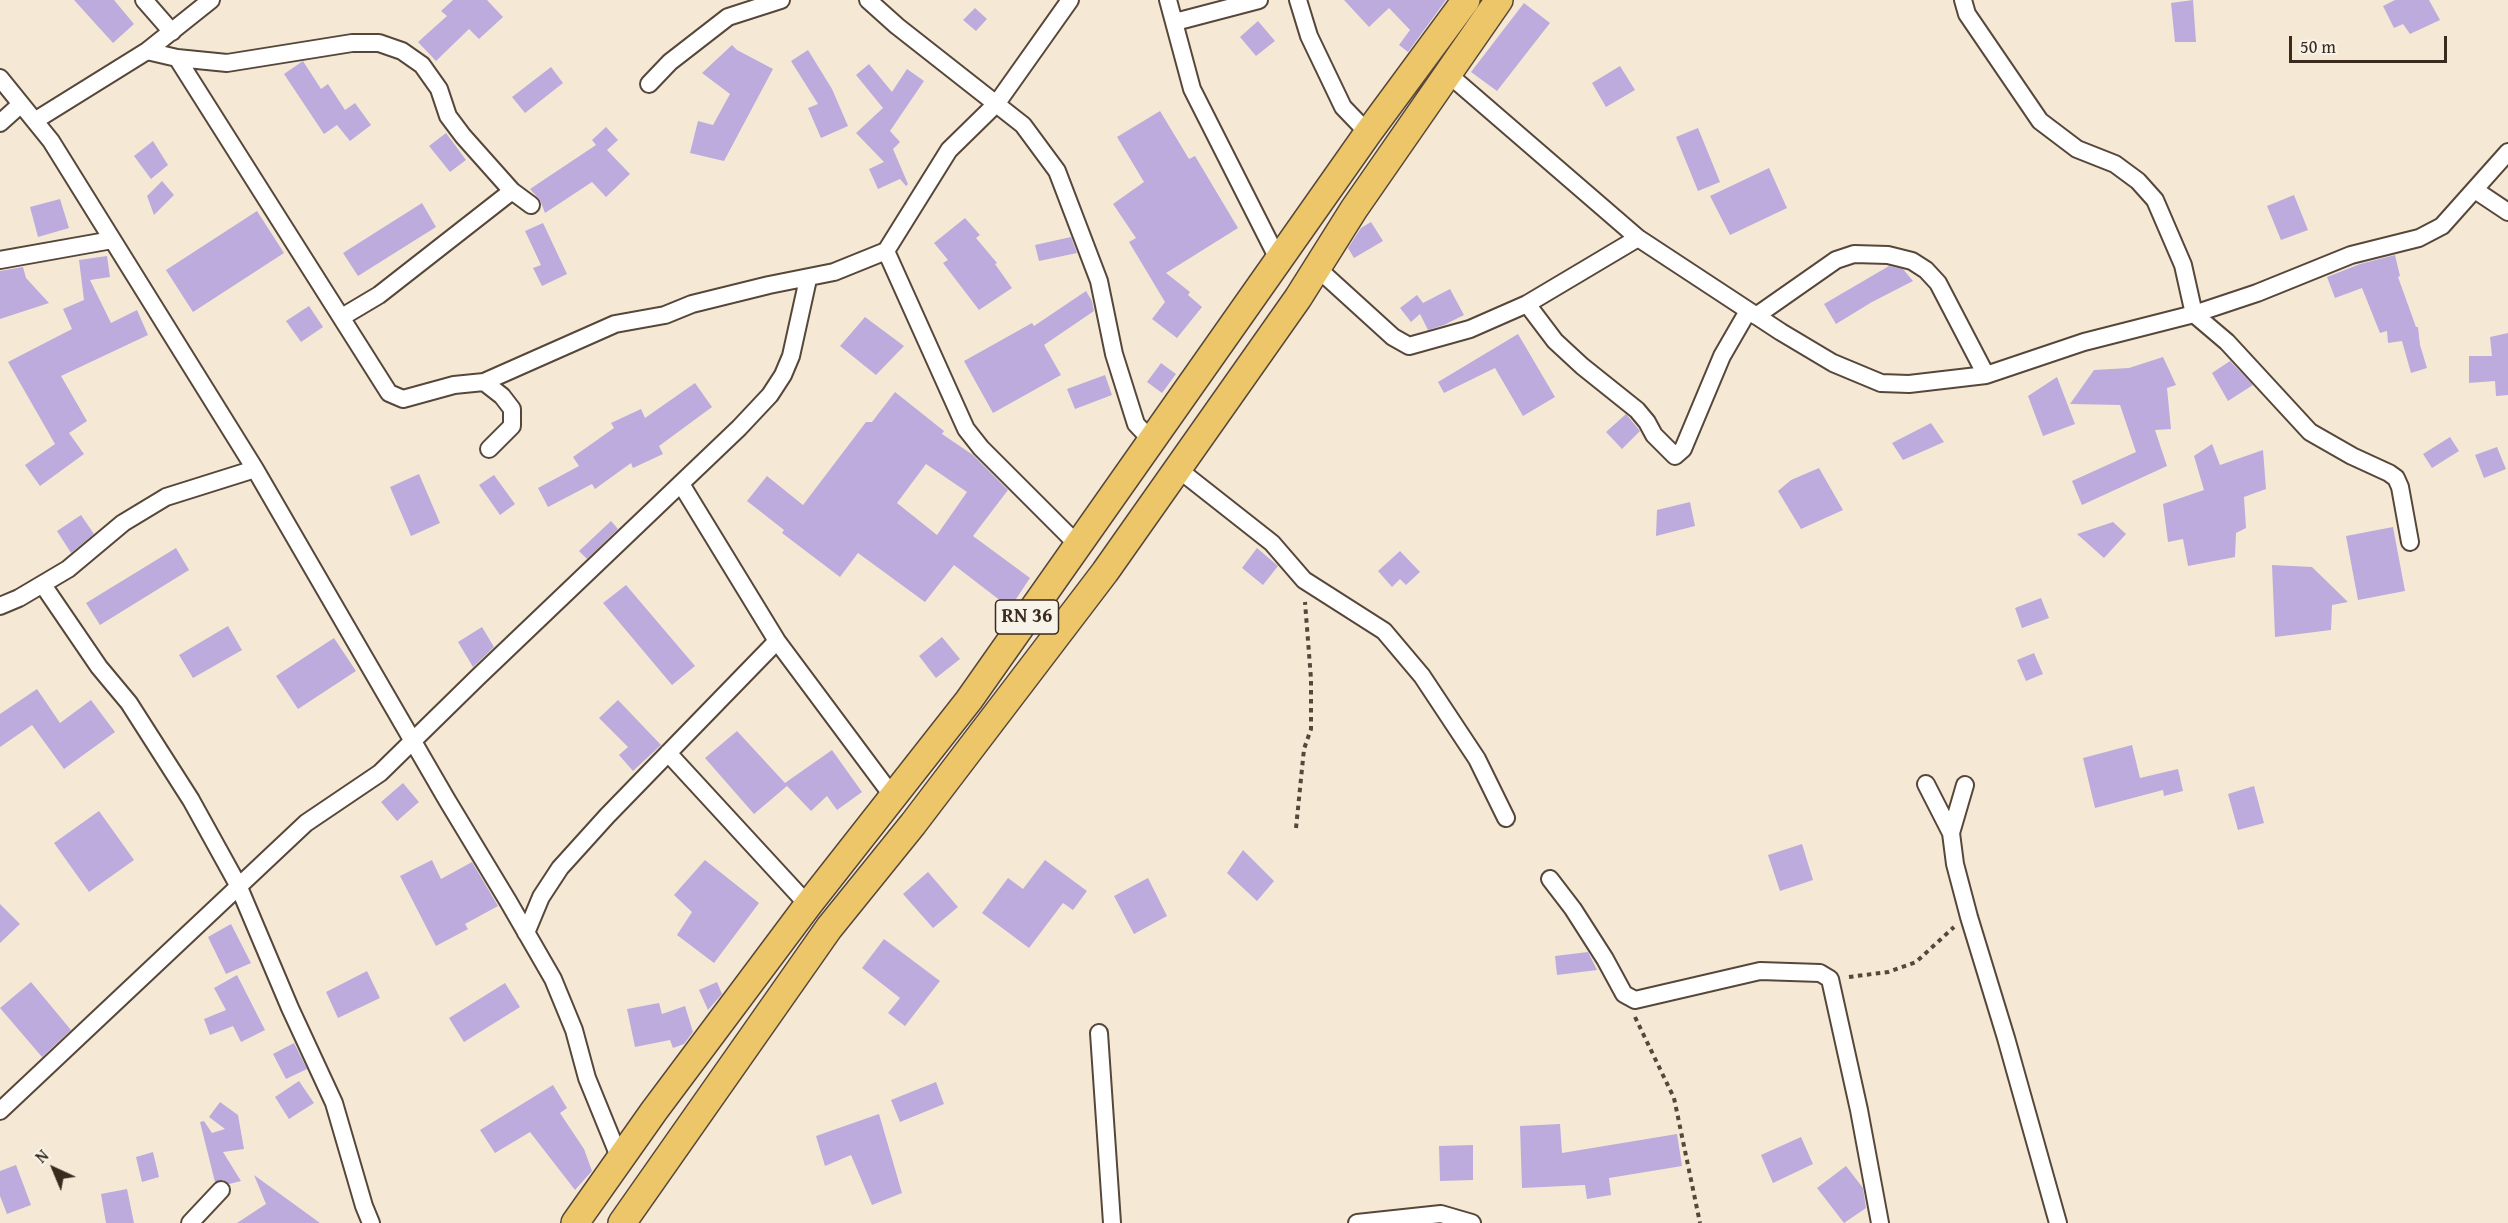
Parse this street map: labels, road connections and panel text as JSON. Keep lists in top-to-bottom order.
{
  "streets": {
    "main road": ["RN 36"]
  },
  "scale_bar": "50 m",
  "north": "top left"
}
